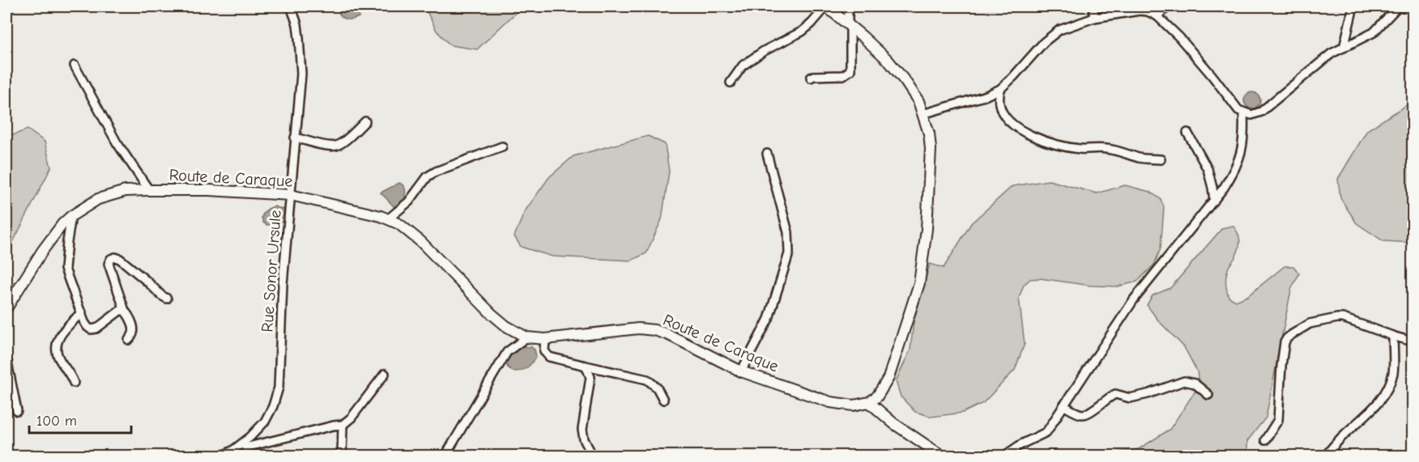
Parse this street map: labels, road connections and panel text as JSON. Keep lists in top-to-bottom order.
{
  "streets": {
    "street": ["Route de Caraque", "Rue Sonor Ursule"]
  },
  "crossings": [
    ["Route de Caraque", "Rue Sonor Ursule"]
  ],
  "scale_bar": "100 m"
}
